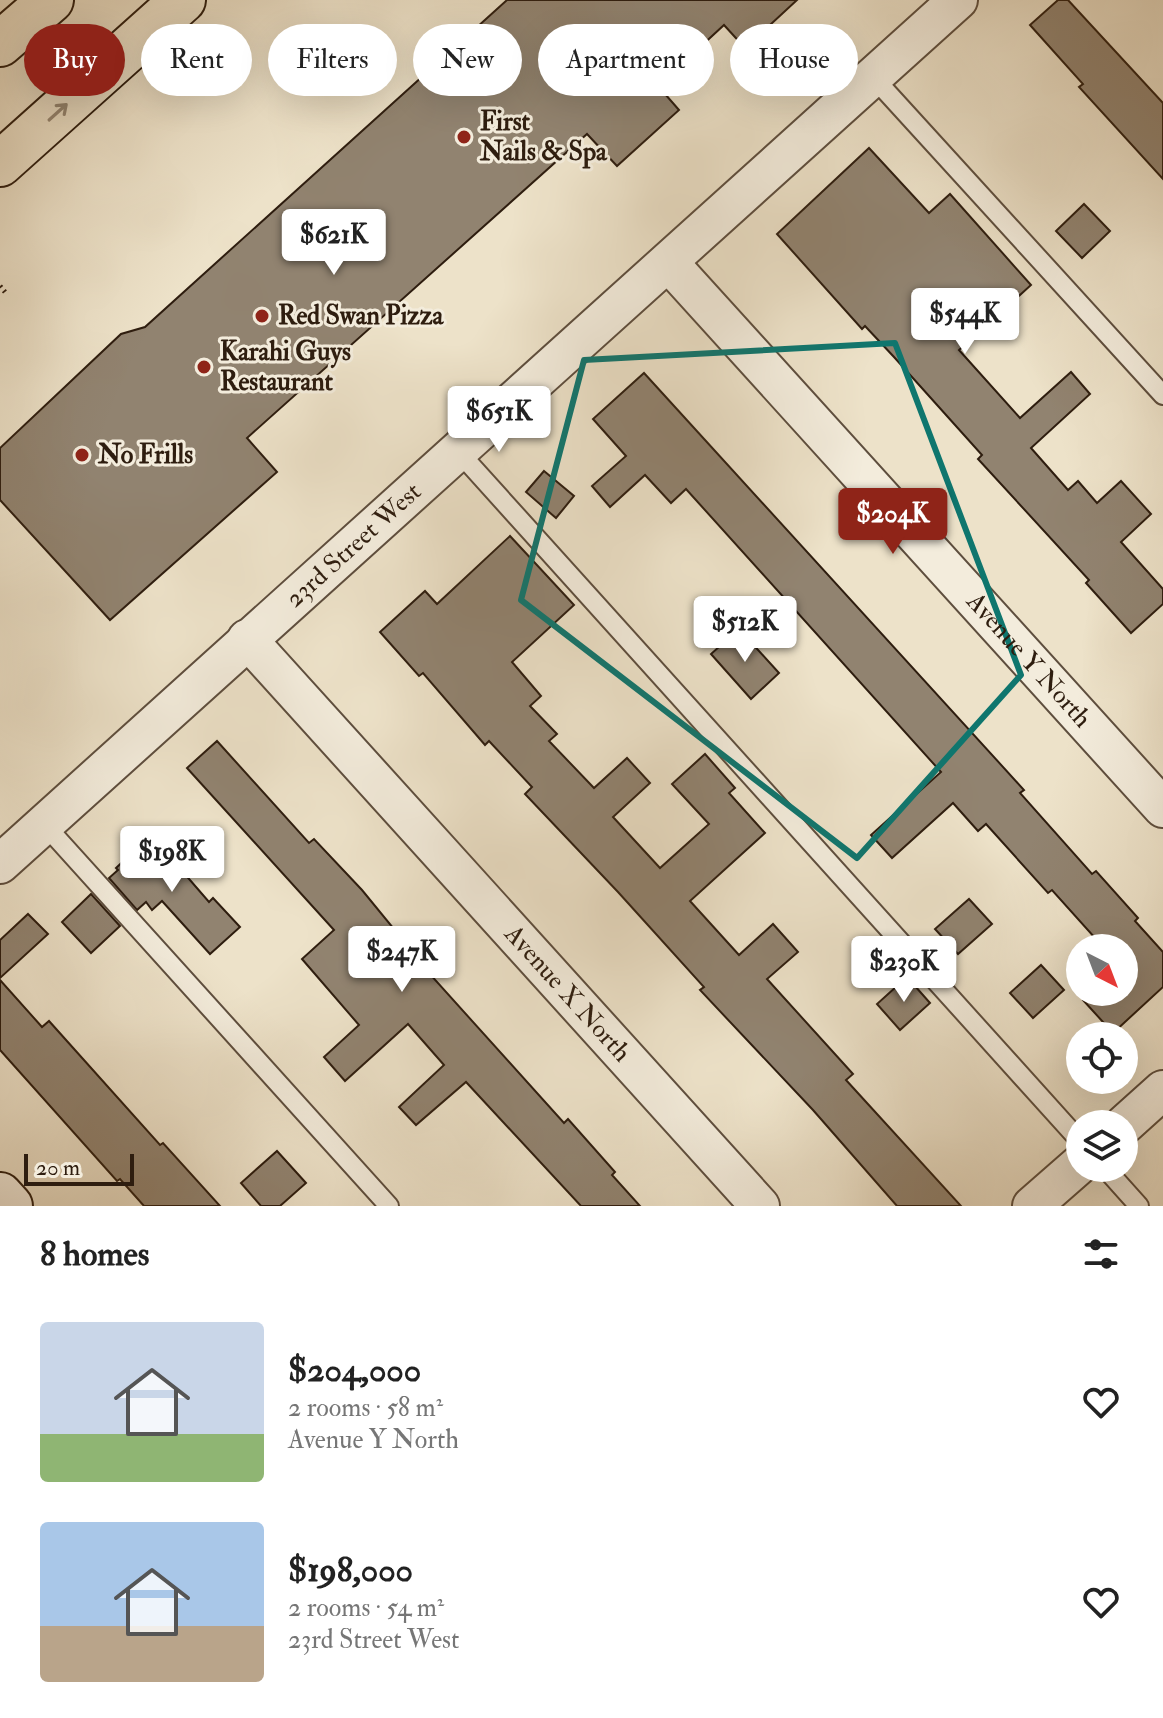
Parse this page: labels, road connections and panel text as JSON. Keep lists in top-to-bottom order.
{
  "streets": {
    "street": ["23rd Street West", "Avenue Y North", "Avenue X North"]
  },
  "crossings": [
    ["23rd Street West", "Avenue Y North"],
    ["23rd Street West", "Avenue X North"]
  ],
  "places": [
    "First Nails & Spa",
    "Red Swan Pizza",
    "Karahi Guys Restaurant",
    "No Frills"
  ],
  "scale_bar": "20 m",
  "north": "bottom right",
  "page": {
    "chip": [
      "Buy",
      "Rent",
      "Filters",
      "New",
      "Apartment",
      "House"
    ],
    "price": [
      "$621K",
      "$544K",
      "$651K",
      "$204K",
      "$512K",
      "$198K",
      "$247K",
      "$230K"
    ],
    "scale": "20 m",
    "heading": "8 homes",
    "list": [
      {
        "name": "$204,000",
        "note": "2 rooms · 58 m² · Avenue Y North"
      },
      {
        "name": "$198,000",
        "note": "2 rooms · 54 m² · 23rd Street West"
      }
    ]
  }
}
